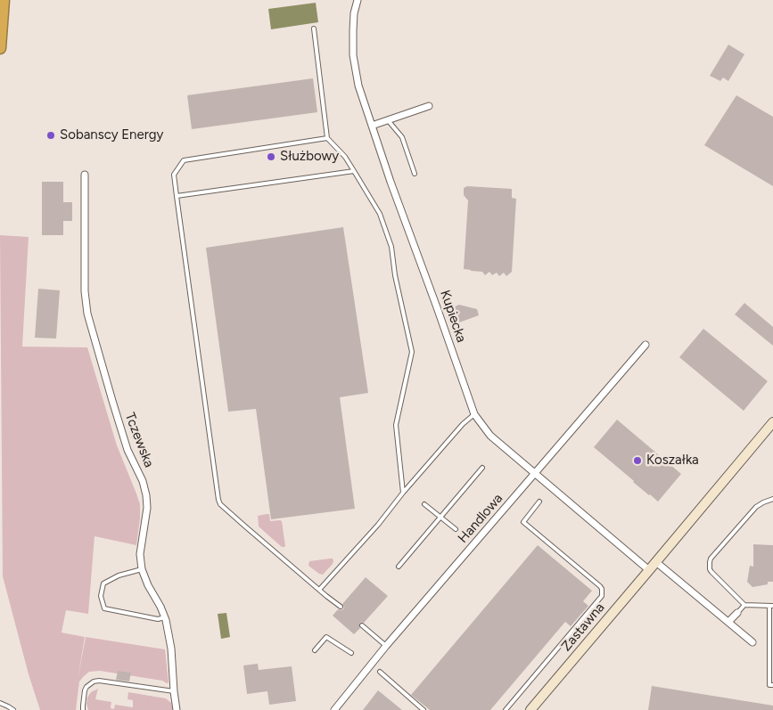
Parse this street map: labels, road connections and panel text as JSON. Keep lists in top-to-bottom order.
{
  "streets": {
    "main road": ["Zastawna"],
    "street": ["Kupiecka", "Tczewska", "Handlowa"]
  },
  "crossings": [
    ["Kupiecka", "Handlowa"],
    ["Kupiecka", "Zastawna"]
  ],
  "places": ["Sobanscy Energy", "Służbowy", "Koszałka"]
}
